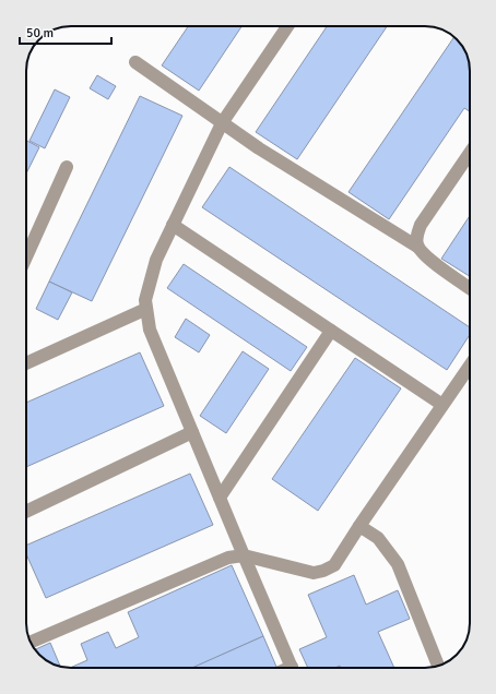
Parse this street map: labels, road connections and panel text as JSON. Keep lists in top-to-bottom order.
{
  "scale_bar": "50 m"
}
